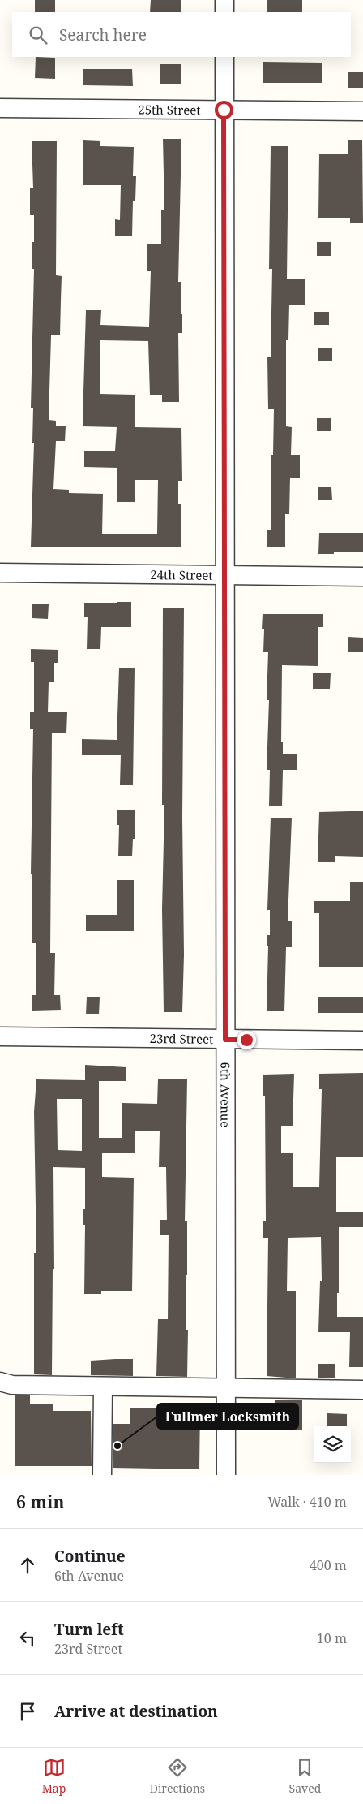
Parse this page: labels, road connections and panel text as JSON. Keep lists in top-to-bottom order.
{
  "streets": {
    "street": [
      "25th Street",
      "24th Street",
      "23rd Street",
      "6th Avenue"
    ]
  },
  "crossings": [
    ["25th Street", "6th Avenue"],
    ["24th Street", "6th Avenue"],
    ["23rd Street", "6th Avenue"]
  ],
  "places": ["Fullmer Locksmith"],
  "page": {
    "search": "Search here",
    "heading": ["6 min", "Walk · 410 m"],
    "list": [
      ["Continue", "6th Avenue", "400 m"],
      ["Turn left", "23rd Street", "10 m"],
      "Arrive at destination"
    ],
    "nav": ["Map", "Directions", "Saved"]
  }
}
